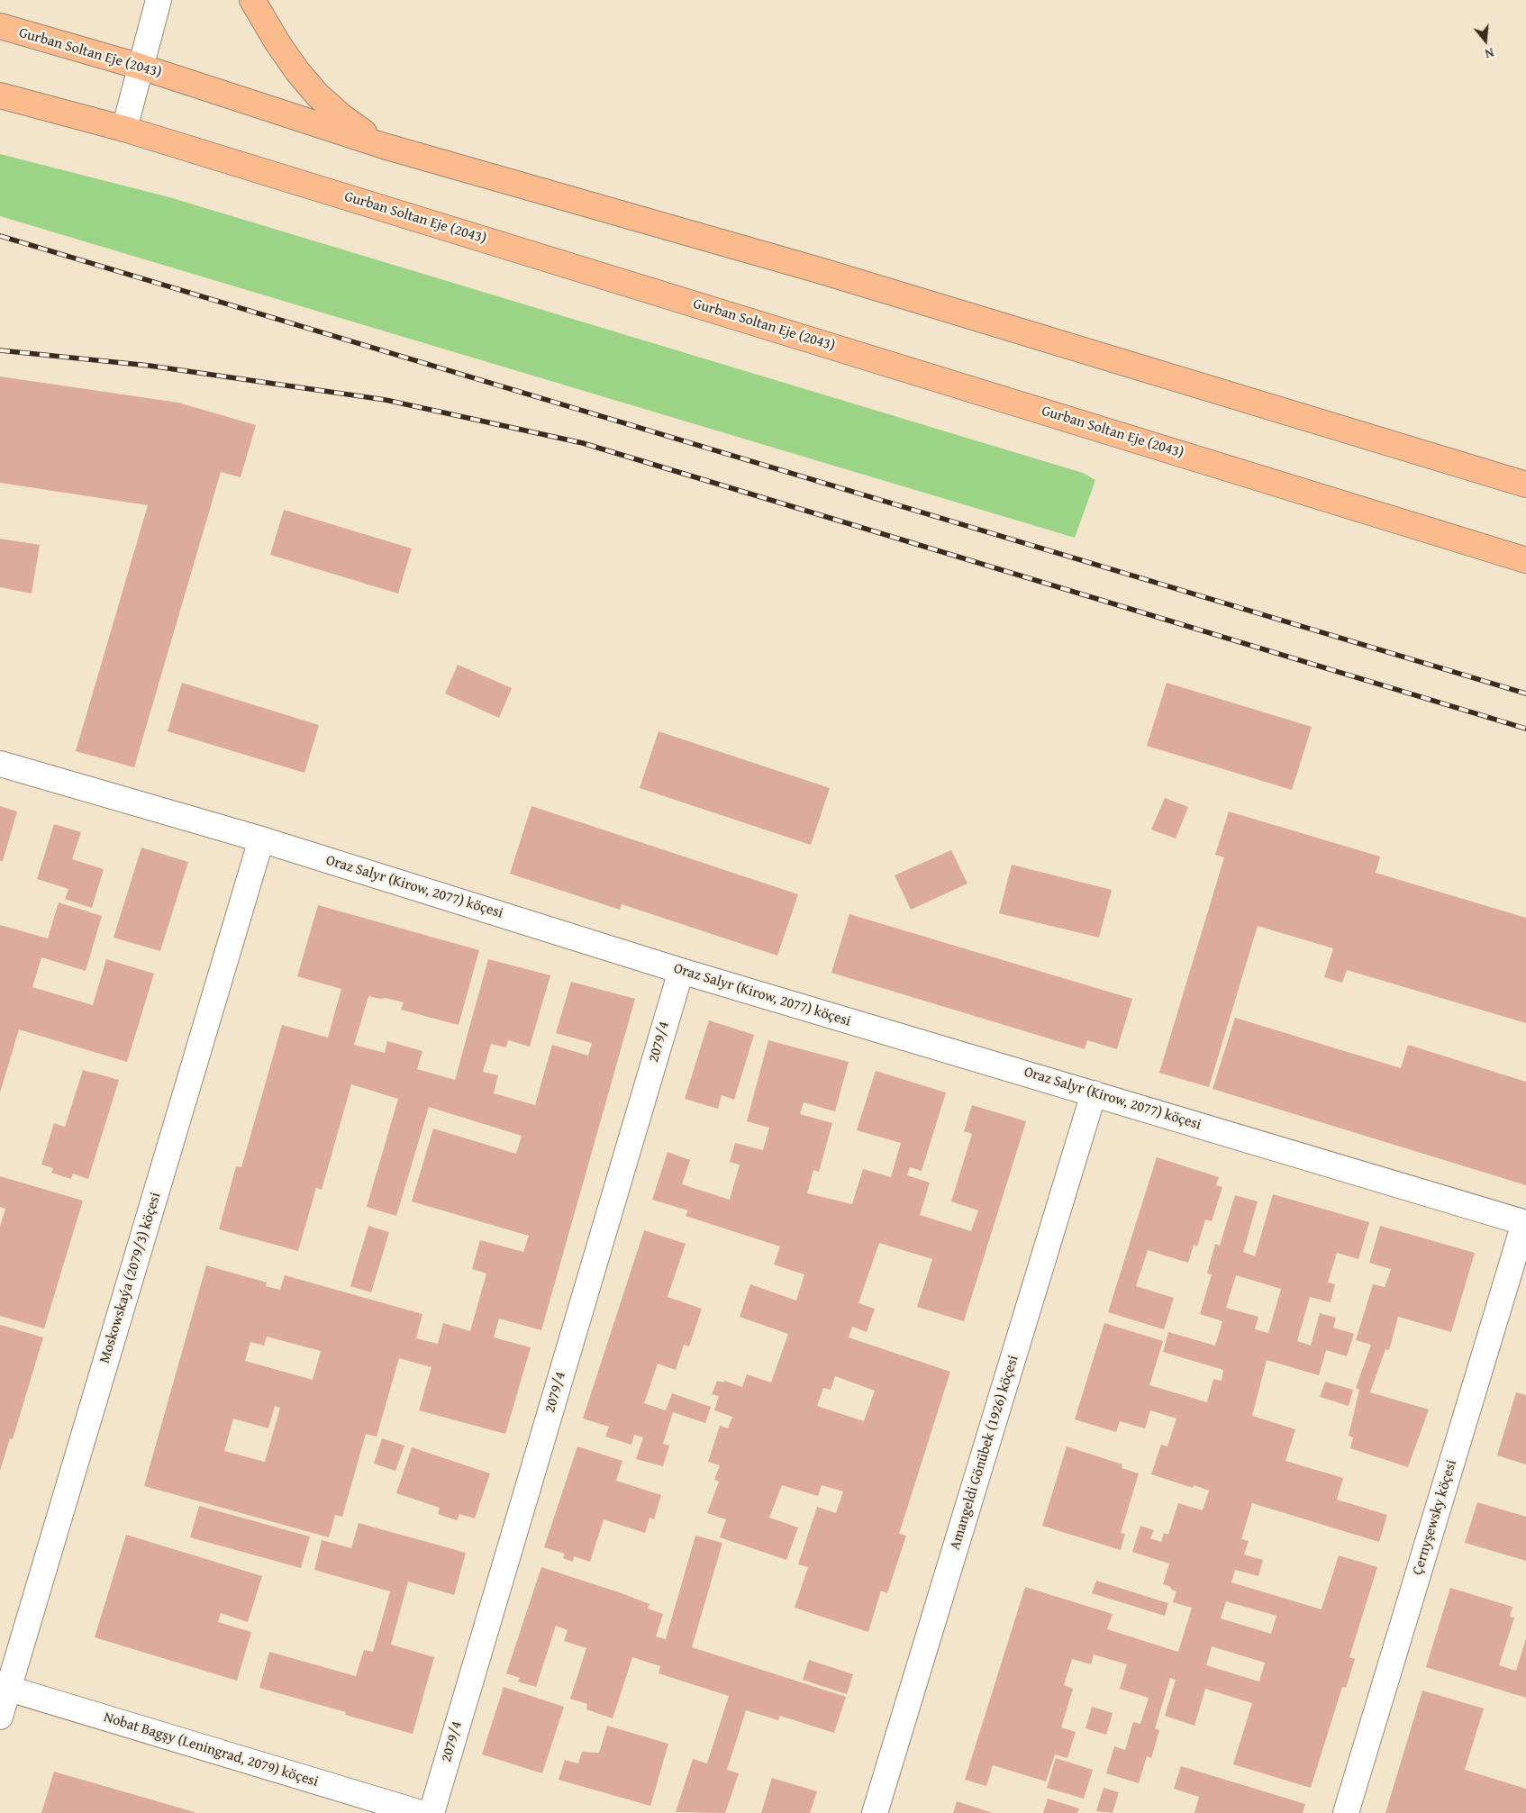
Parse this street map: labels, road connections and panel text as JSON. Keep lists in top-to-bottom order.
{
  "streets": {
    "highway": ["Gurban Soltan Eje (2043)"],
    "street": [
      "Oraz Salyr (Kirow, 2077) köçesi",
      "2079/4",
      "Moskowskaýa (2079/3) köçesi",
      "Amangeldi Gönübek (1926) köçesi",
      "Çernyşewsky köçesi",
      "Nobat Bagşy (Leningrad, 2079) köçesi"
    ]
  },
  "crossings": [
    ["Oraz Salyr (Kirow, 2077) köçesi", "2079/4"],
    ["Oraz Salyr (Kirow, 2077) köçesi", "Moskowskaýa (2079/3) köçesi"],
    ["Oraz Salyr (Kirow, 2077) köçesi", "Amangeldi Gönübek (1926) köçesi"],
    ["Oraz Salyr (Kirow, 2077) köçesi", "Çernyşewsky köçesi"],
    ["Moskowskaýa (2079/3) köçesi", "Nobat Bagşy (Leningrad, 2079) köçesi"]
  ],
  "north": "bottom"
}
